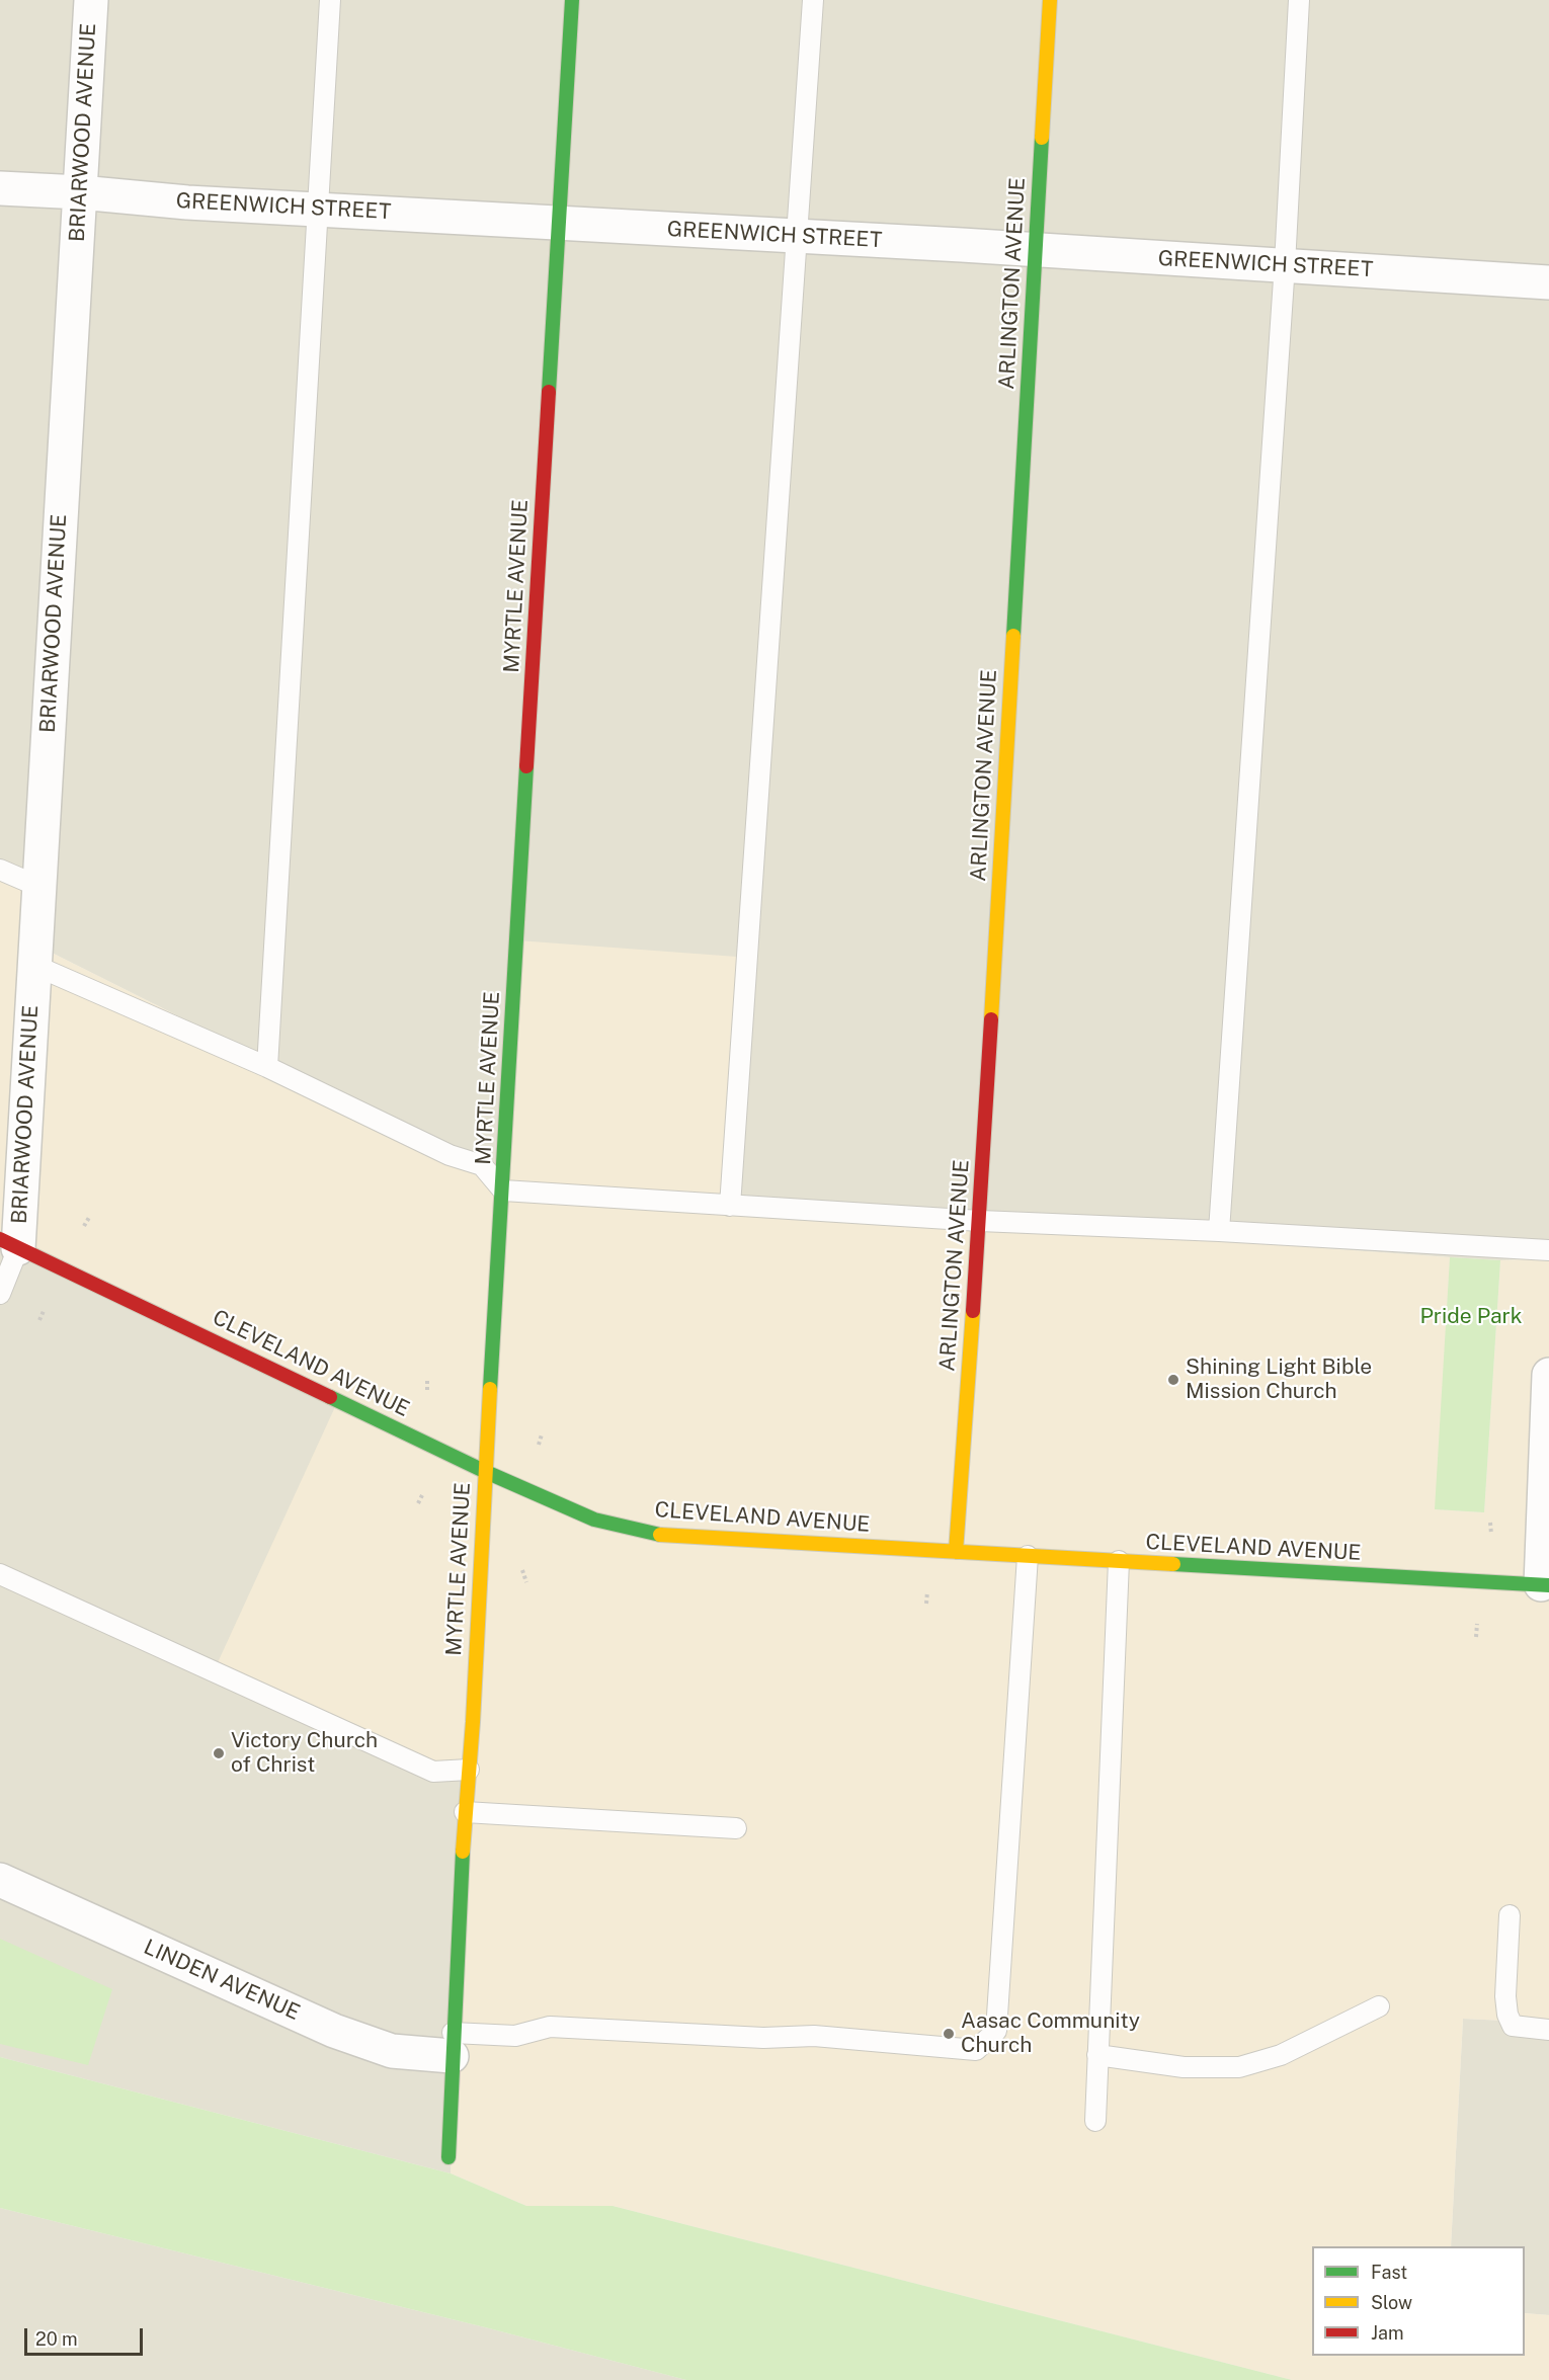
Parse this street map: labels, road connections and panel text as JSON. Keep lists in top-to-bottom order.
{
  "streets": {
    "street": [
      "BRIARWOOD AVENUE",
      "GREENWICH STREET",
      "ARLINGTON AVENUE",
      "MYRTLE AVENUE",
      "CLEVELAND AVENUE",
      "LINDEN AVENUE"
    ]
  },
  "crossings": [
    ["BRIARWOOD AVENUE", "GREENWICH STREET"],
    ["BRIARWOOD AVENUE", "CLEVELAND AVENUE"],
    ["GREENWICH STREET", "ARLINGTON AVENUE"],
    ["GREENWICH STREET", "MYRTLE AVENUE"],
    ["ARLINGTON AVENUE", "CLEVELAND AVENUE"],
    ["MYRTLE AVENUE", "CLEVELAND AVENUE"],
    ["MYRTLE AVENUE", "LINDEN AVENUE"]
  ],
  "parks": ["Pride Park"],
  "places": ["Shining Light Bible Mission Church", "Victory Church of Christ", "Aasac Community Church"],
  "legend": ["Fast", "Slow", "Jam"],
  "scale_bar": "20 m"
}
